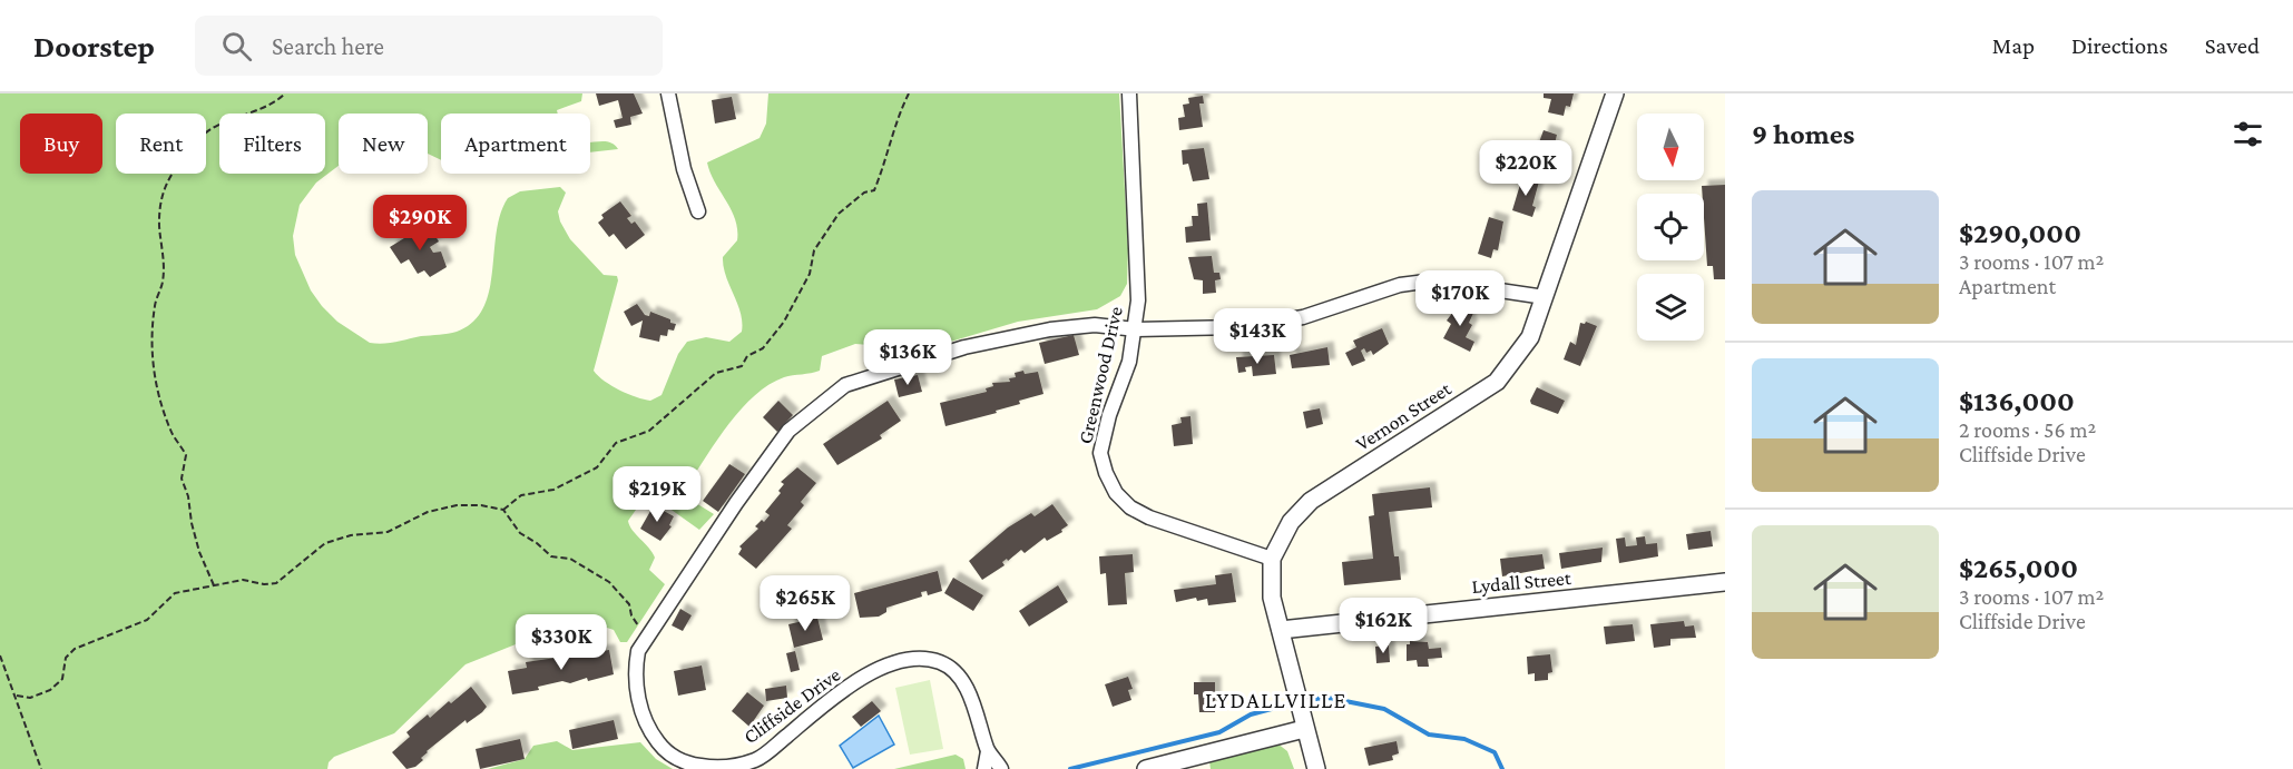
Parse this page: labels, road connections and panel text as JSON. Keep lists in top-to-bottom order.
{
  "streets": {
    "street": [
      "Greenwood Drive",
      "Vernon Street",
      "Lydall Street",
      "Cliffside Drive"
    ]
  },
  "crossings": [
    ["Greenwood Drive", "Vernon Street"],
    ["Greenwood Drive", "Cliffside Drive"],
    ["Vernon Street", "Lydall Street"],
    ["Vernon Street", "Cliffside Drive"]
  ],
  "districts": ["LYDALLVILLE"],
  "north": "bottom",
  "page": {
    "header": "Doorstep",
    "search": "Search here",
    "nav": ["Map", "Directions", "Saved"],
    "heading": "9 homes",
    "chip": [
      "Buy",
      "Rent",
      "Filters",
      "New",
      "Apartment"
    ],
    "price": [
      "$220K",
      "$290K",
      "$170K",
      "$143K",
      "$136K",
      "$219K",
      "$265K",
      "$162K",
      "$330K"
    ],
    "list": [
      {
        "name": "$290,000",
        "note": "3 rooms · 107 m² · Apartment"
      },
      {
        "name": "$136,000",
        "note": "2 rooms · 56 m² · Cliffside Drive"
      },
      {
        "name": "$265,000",
        "note": "3 rooms · 107 m² · Cliffside Drive"
      }
    ]
  }
}
